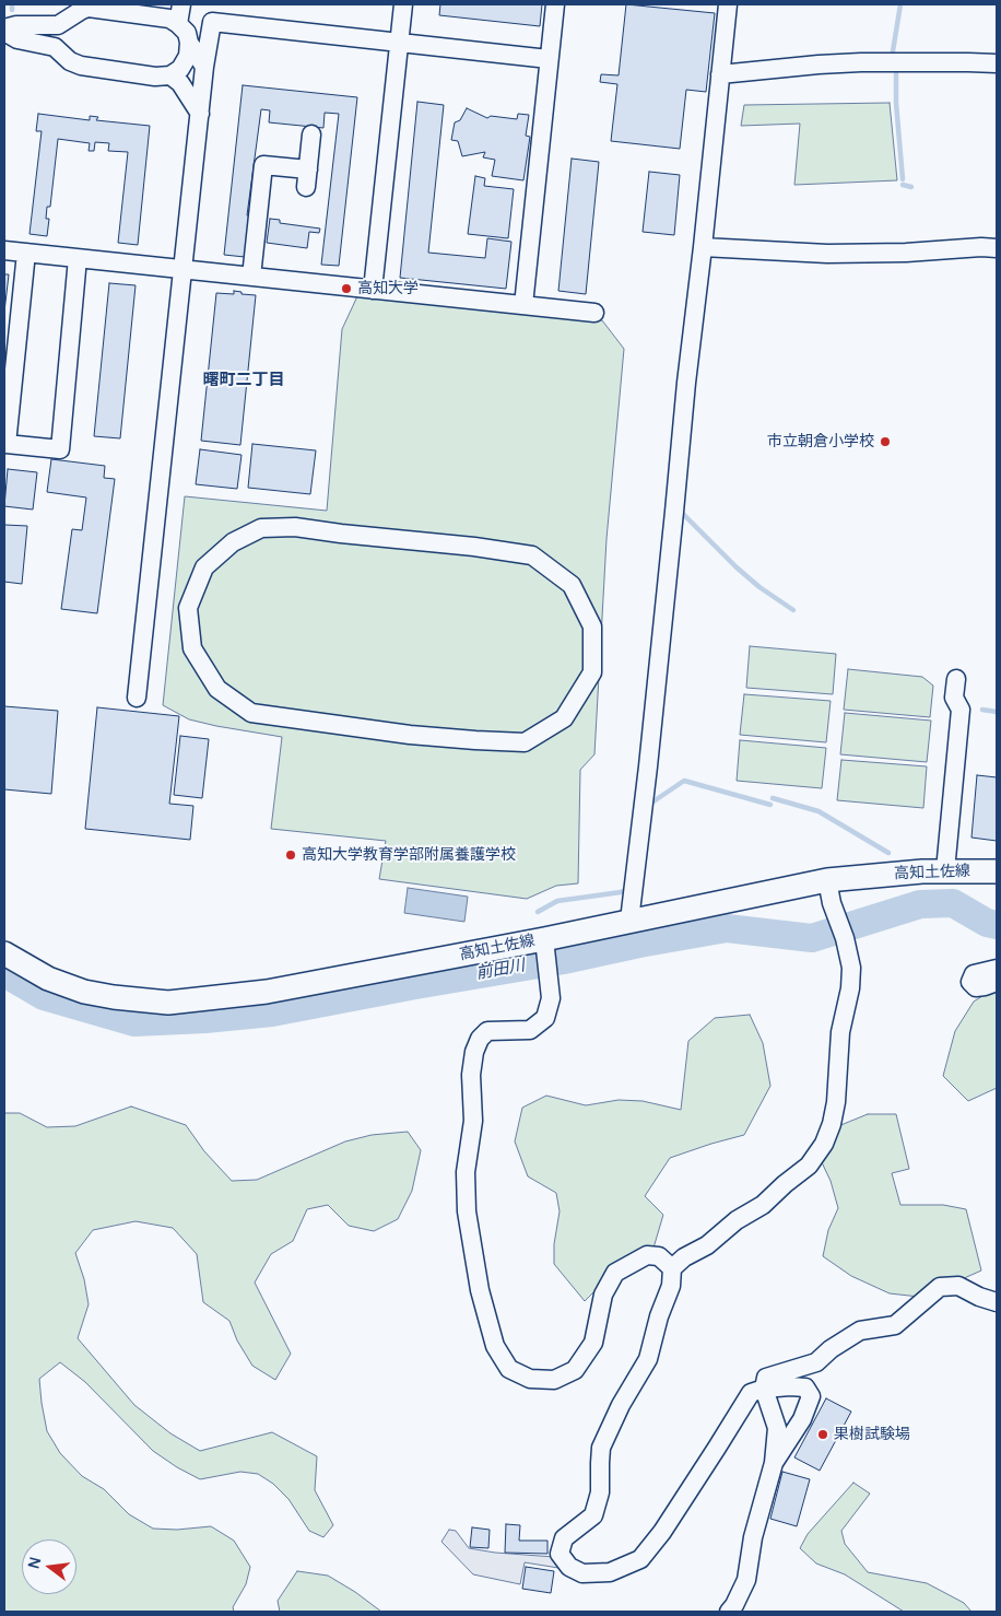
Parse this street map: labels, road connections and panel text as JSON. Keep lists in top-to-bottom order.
{
  "streets": {
    "main road": ["高知土佐線"]
  },
  "districts": ["曙町二丁目"],
  "water": ["前田川"],
  "places": [
    "高知大学",
    "市立朝倉小学校",
    "高知大学教育学部附属養護学校",
    "果樹試験場"
  ],
  "north": "left"
}
